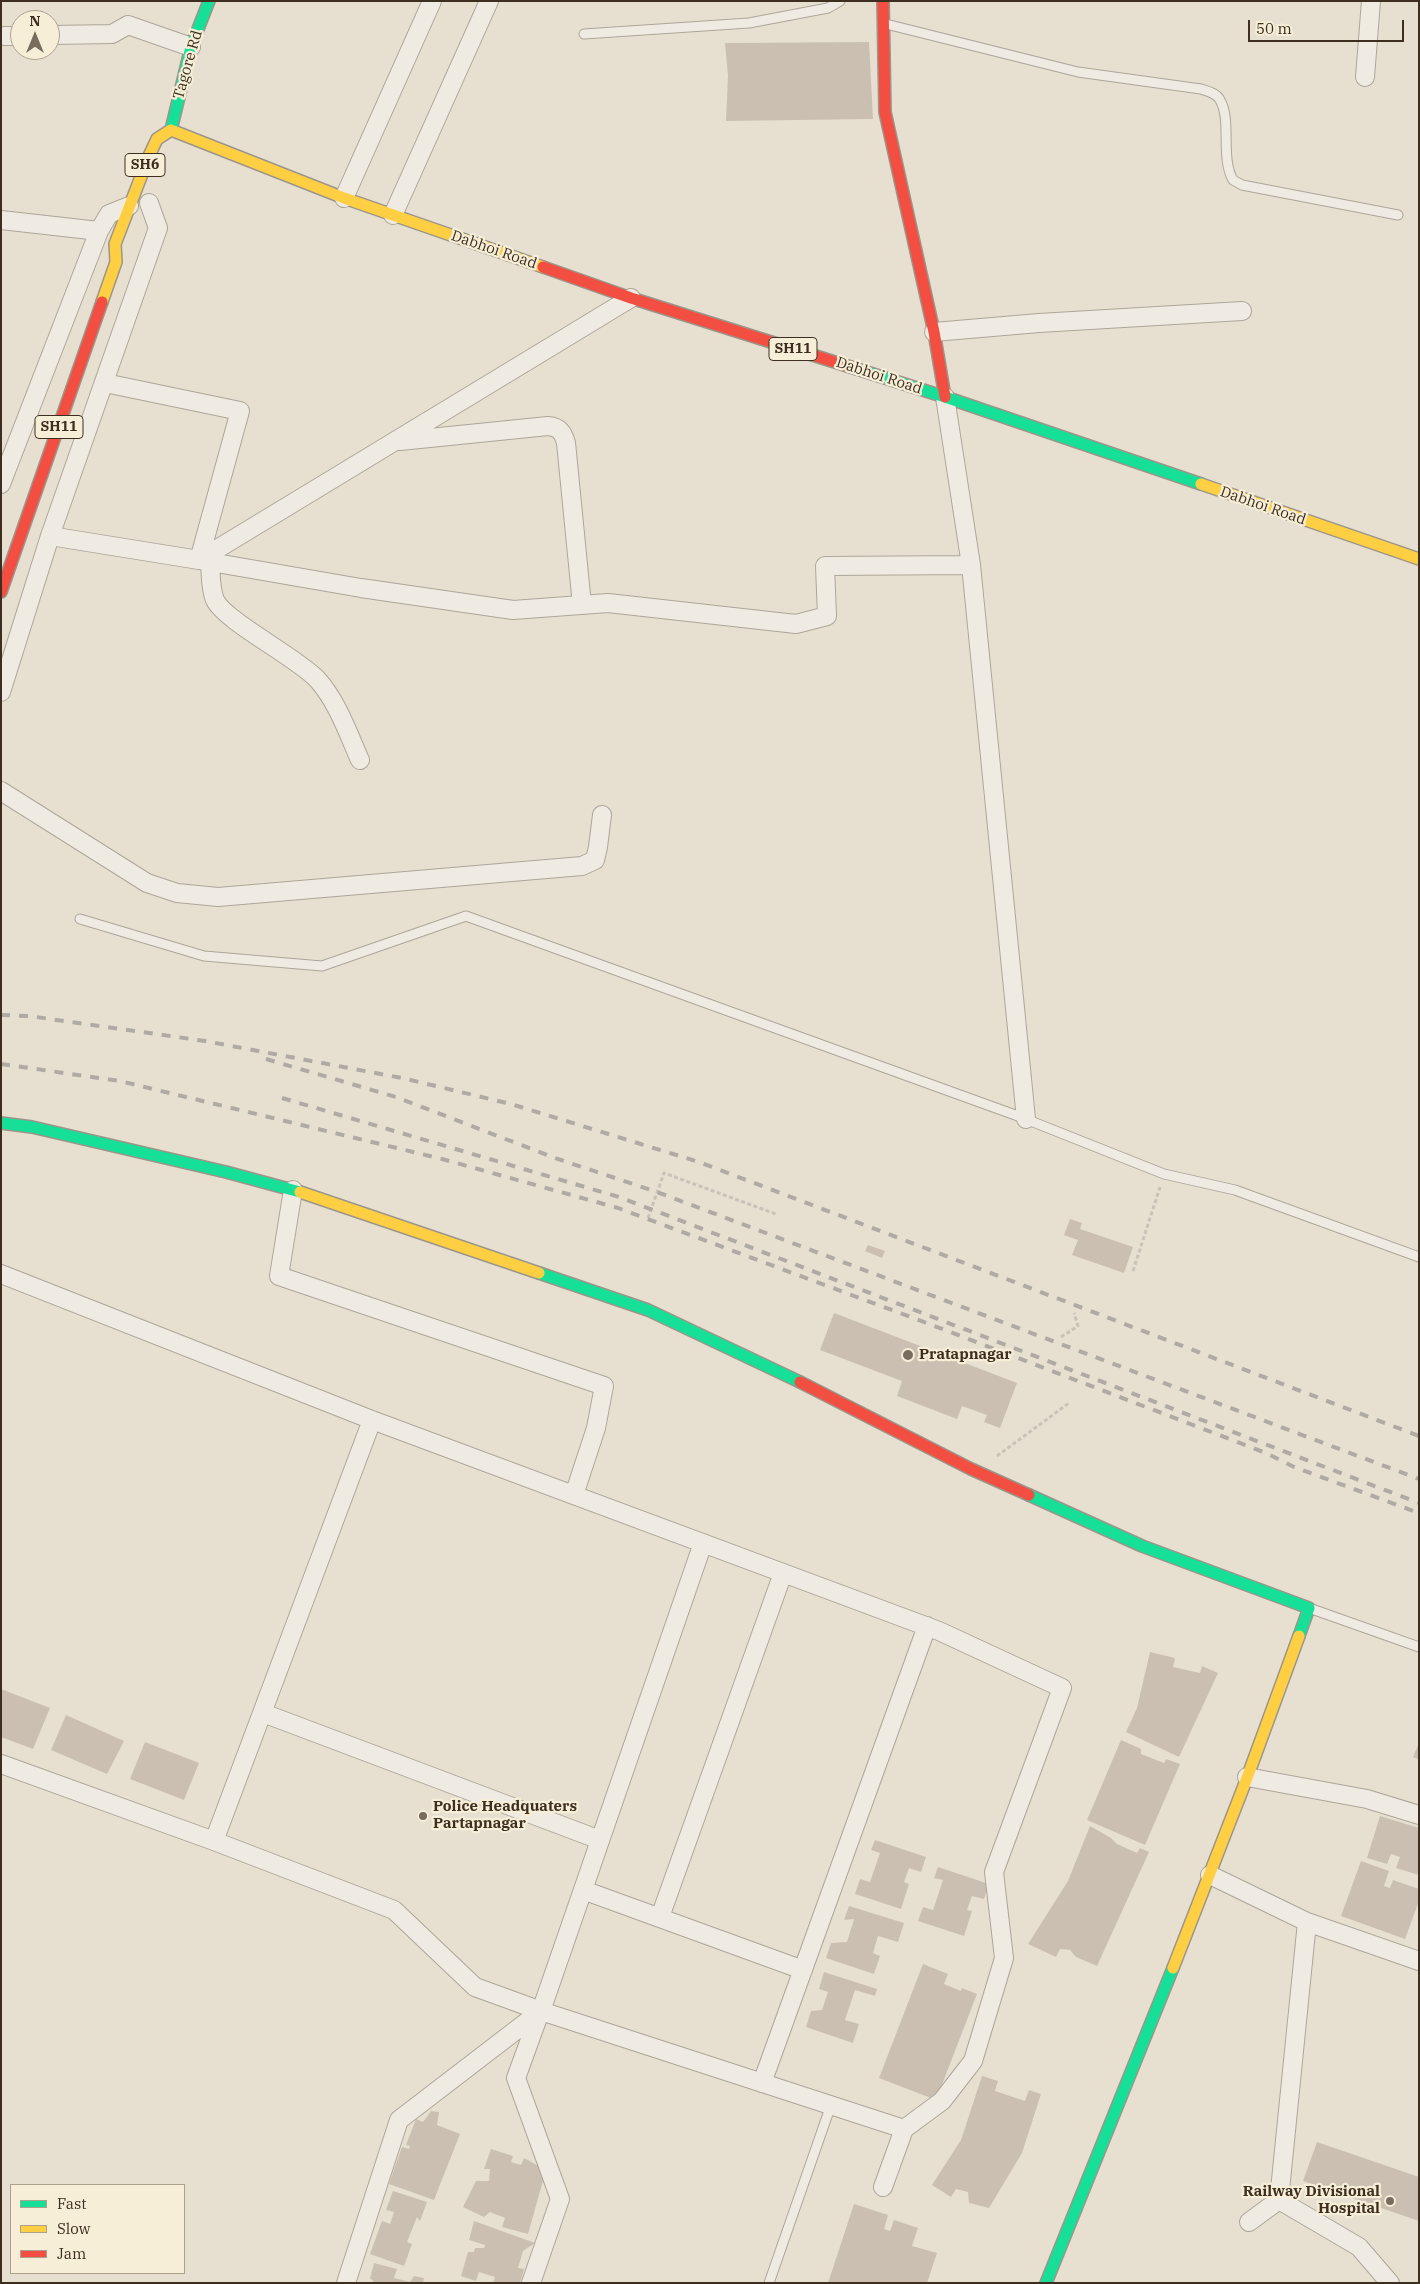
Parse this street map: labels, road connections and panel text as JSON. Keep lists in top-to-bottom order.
{
  "streets": {
    "street": [
      "Tagore Rd",
      "SH6",
      "Dabhoi Road",
      "SH11"
    ]
  },
  "crossings": [
    ["Tagore Rd", "SH6"],
    ["Tagore Rd", "Dabhoi Road"],
    ["SH6", "Dabhoi Road"],
    ["SH6", "SH11"]
  ],
  "places": ["Pratapnagar", "Police Headquaters Partapnagar", "Railway Divisional Hospital"],
  "legend": ["Fast", "Slow", "Jam"],
  "scale_bar": "50 m",
  "north": "top"
}
